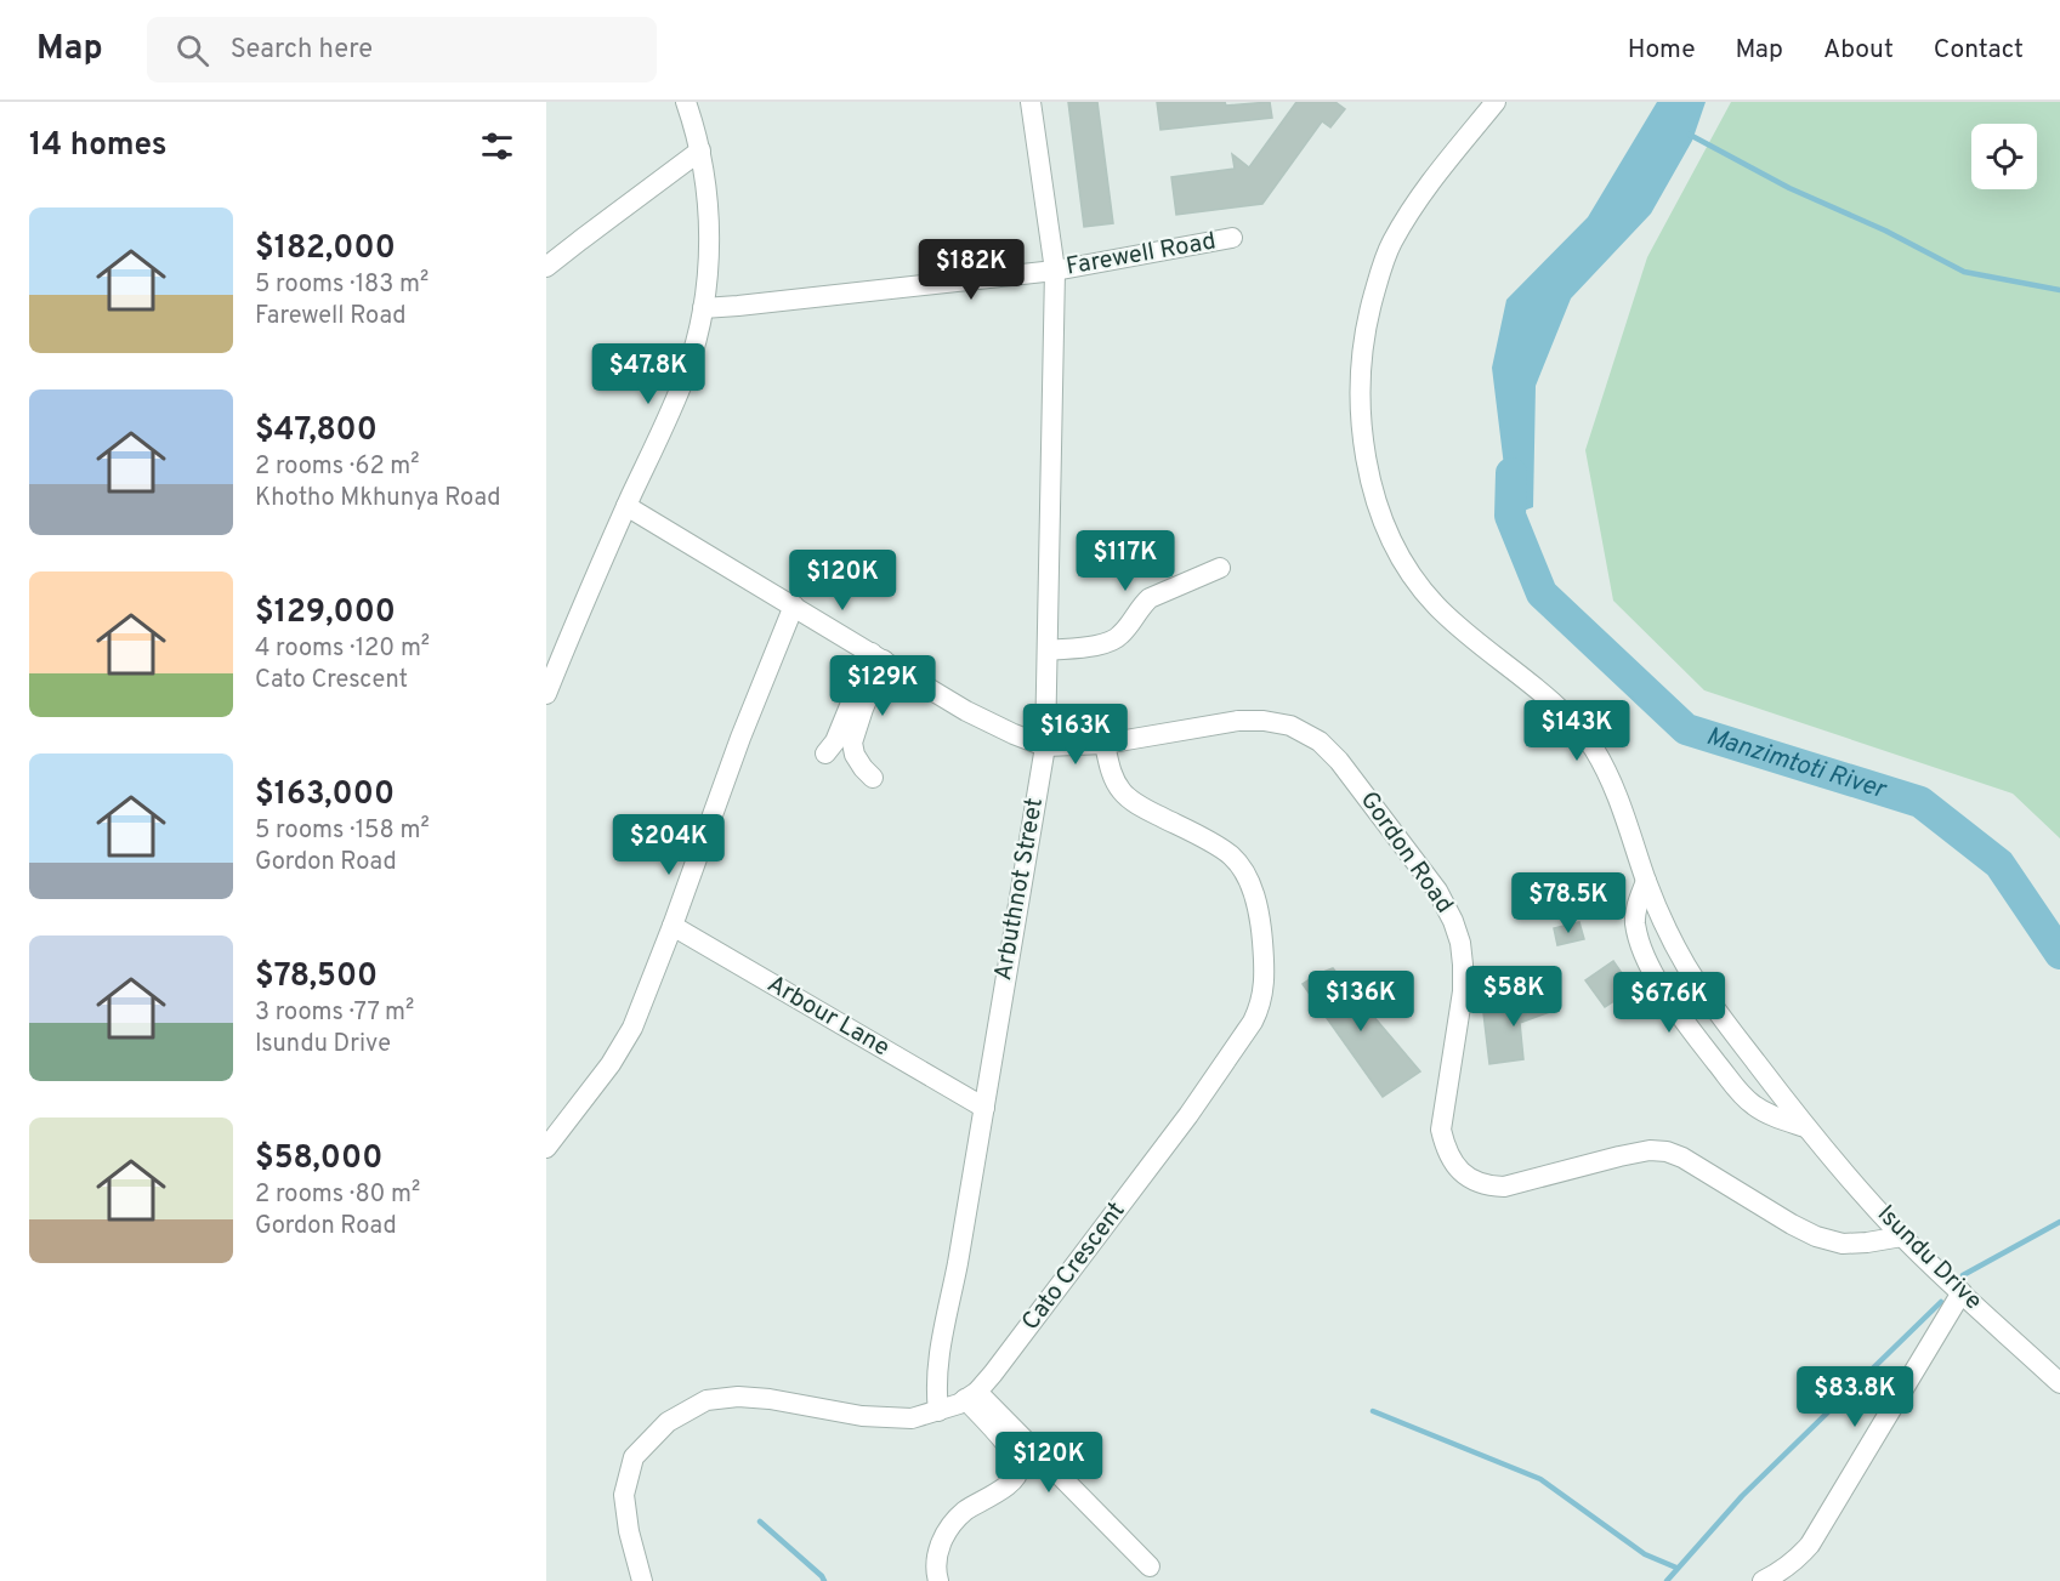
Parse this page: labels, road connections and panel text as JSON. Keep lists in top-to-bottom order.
{
  "streets": {
    "street": [
      "Farewell Road",
      "Gordon Road",
      "Arbuthnot Street",
      "Arbour Lane",
      "Isundu Drive",
      "Cato Crescent"
    ]
  },
  "crossings": [
    ["Farewell Road", "Arbuthnot Street"],
    ["Gordon Road", "Arbuthnot Street"],
    ["Gordon Road", "Isundu Drive"],
    ["Gordon Road", "Cato Crescent"],
    ["Arbuthnot Street", "Arbour Lane"],
    ["Arbuthnot Street", "Cato Crescent"]
  ],
  "water": ["Manzimtoti River"],
  "page": {
    "header": "Map",
    "search": "Search here",
    "nav": [
      "Home",
      "Map",
      "About",
      "Contact"
    ],
    "heading": "14 homes",
    "list": [
      {
        "name": "$182,000",
        "note": "5 rooms · 183 m² · Farewell Road"
      },
      {
        "name": "$47,800",
        "note": "2 rooms · 62 m² · Khotho Mkhunya Road"
      },
      {
        "name": "$129,000",
        "note": "4 rooms · 120 m² · Cato Crescent"
      },
      {
        "name": "$163,000",
        "note": "5 rooms · 158 m² · Gordon Road"
      },
      {
        "name": "$78,500",
        "note": "3 rooms · 77 m² · Isundu Drive"
      },
      {
        "name": "$58,000",
        "note": "2 rooms · 80 m² · Gordon Road"
      }
    ],
    "price": [
      "$182K",
      "$47.8K",
      "$117K",
      "$120K",
      "$129K",
      "$143K",
      "$163K",
      "$204K",
      "$78.5K",
      "$58K",
      "$136K",
      "$67.6K",
      "$83.8K",
      "$120K"
    ]
  }
}
